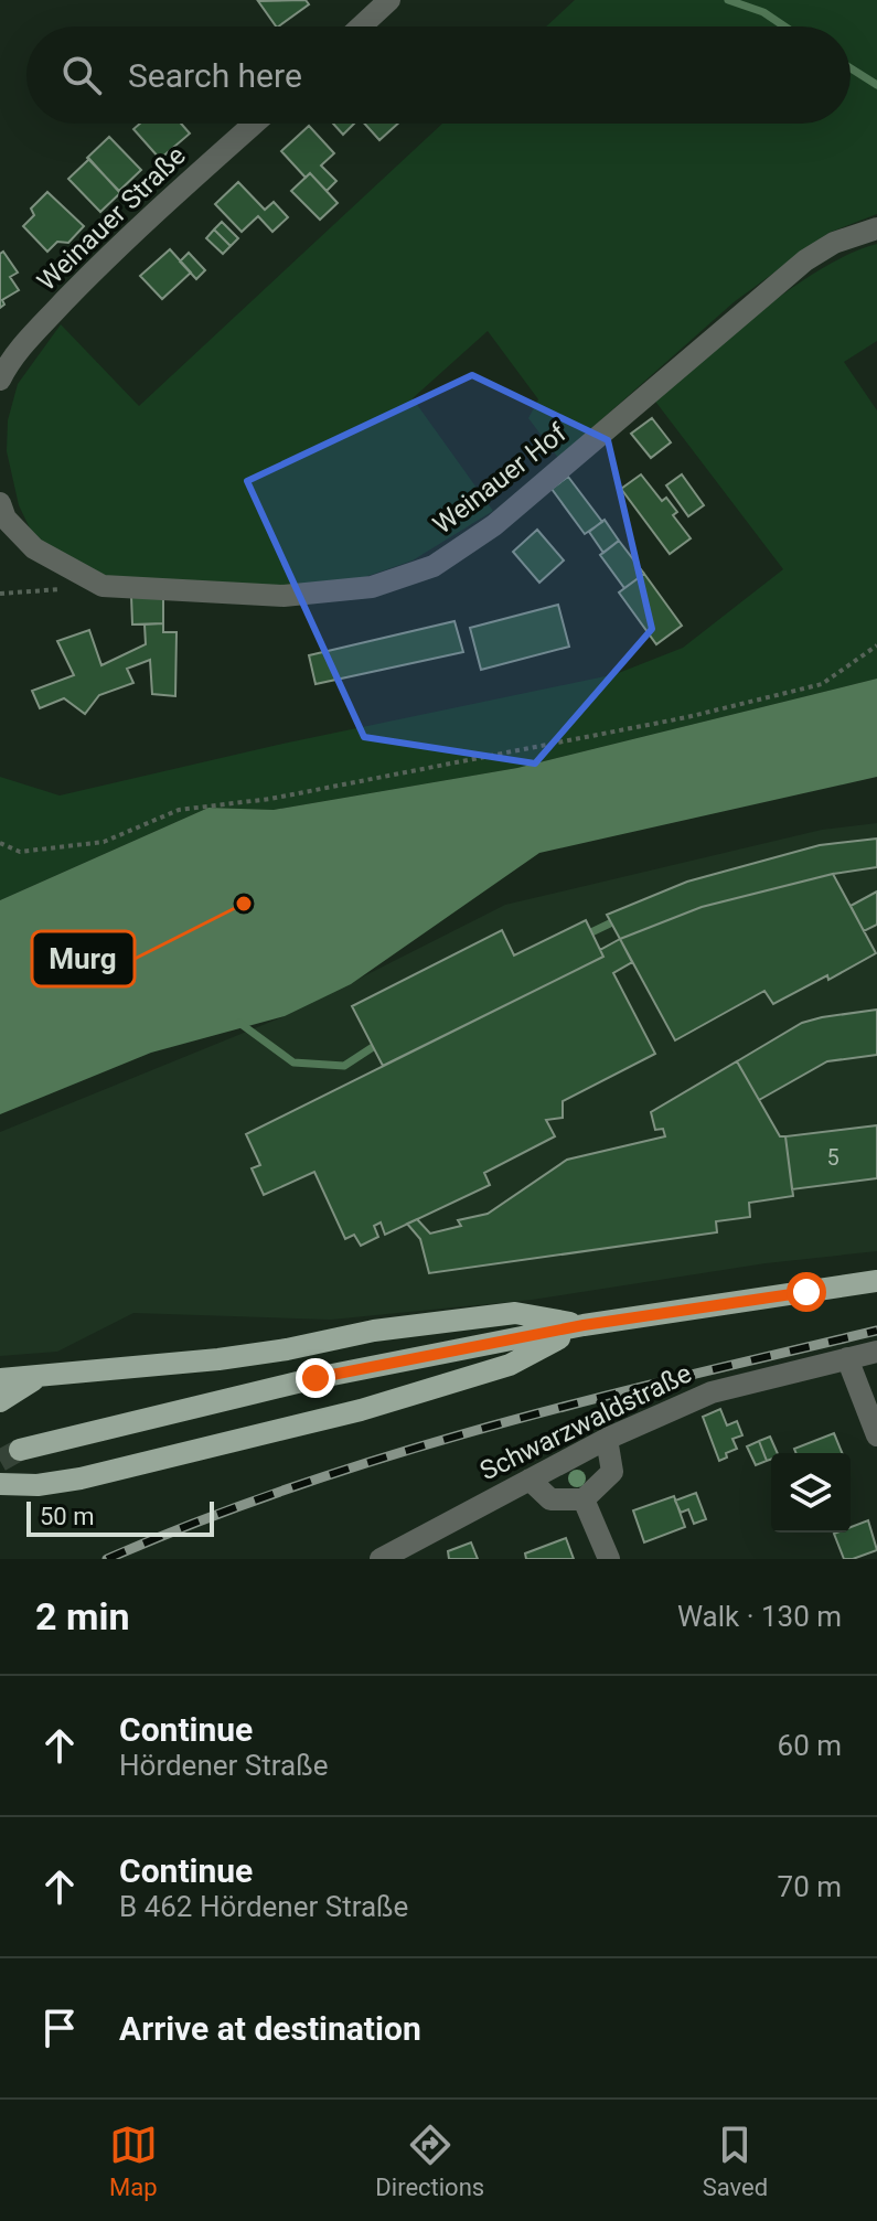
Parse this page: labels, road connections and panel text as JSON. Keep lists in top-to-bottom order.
{
  "streets": {
    "street": ["Weinauer Straße", "Weinauer Hof", "Schwarzwaldstraße"]
  },
  "places": ["Murg"],
  "house_numbers": ["5"],
  "scale_bar": "50 m",
  "page": {
    "search": "Search here",
    "scale": "50 m",
    "heading": ["2 min", "Walk · 130 m"],
    "list": [
      ["Continue", "Hördener Straße", "60 m"],
      ["Continue", "B 462 Hördener Straße", "70 m"],
      "Arrive at destination"
    ],
    "nav": ["Map", "Directions", "Saved"]
  }
}
